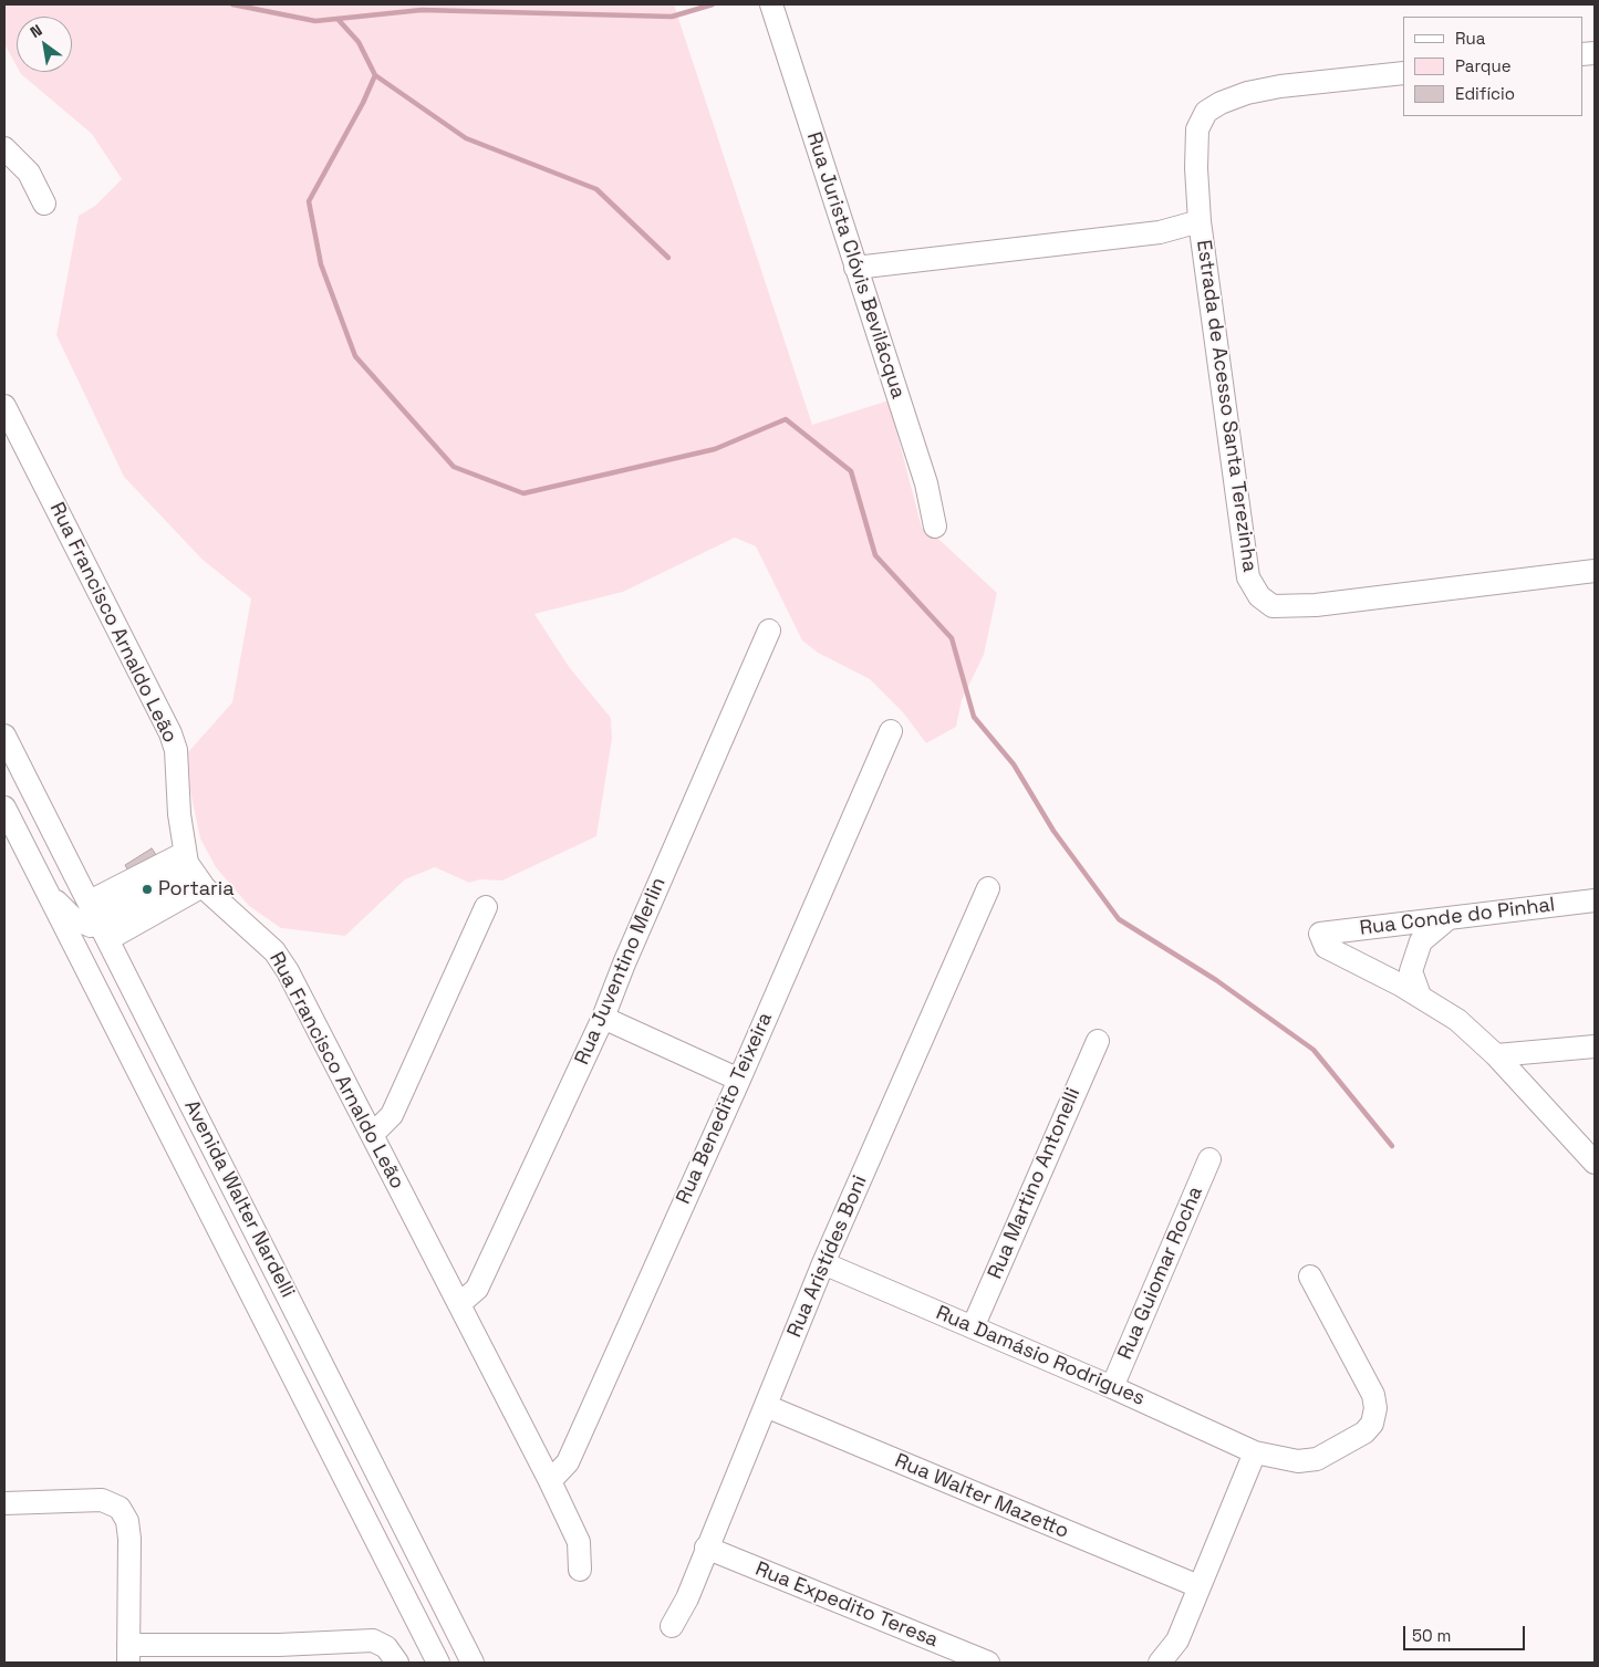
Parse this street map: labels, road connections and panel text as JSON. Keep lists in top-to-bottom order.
{
  "streets": {
    "street": [
      "Rua Jurista Clóvis Bevilácqua",
      "Estrada de Acesso Santa Terezinha",
      "Rua Francisco Arnaldo Leão",
      "Rua Conde do Pinhal",
      "Rua Juventino Merlin",
      "Rua Benedito Teixeira",
      "Rua Martino Antonelli",
      "Avenida Walter Nardelli",
      "Rua Aristídes Boni",
      "Rua Guiomar Rocha",
      "Rua Damásio Rodrigues",
      "Rua Walter Mazetto",
      "Rua Expedito Teresa"
    ]
  },
  "crossings": [
    ["Rua Francisco Arnaldo Leão", "Rua Juventino Merlin"],
    ["Rua Francisco Arnaldo Leão", "Rua Benedito Teixeira"],
    ["Rua Martino Antonelli", "Rua Damásio Rodrigues"],
    ["Rua Aristídes Boni", "Rua Damásio Rodrigues"],
    ["Rua Aristídes Boni", "Rua Walter Mazetto"],
    ["Rua Aristídes Boni", "Rua Expedito Teresa"],
    ["Rua Guiomar Rocha", "Rua Damásio Rodrigues"]
  ],
  "places": ["Portaria"],
  "legend": ["Rua", "Parque", "Edifício"],
  "scale_bar": "50 m",
  "north": "top left"
}
